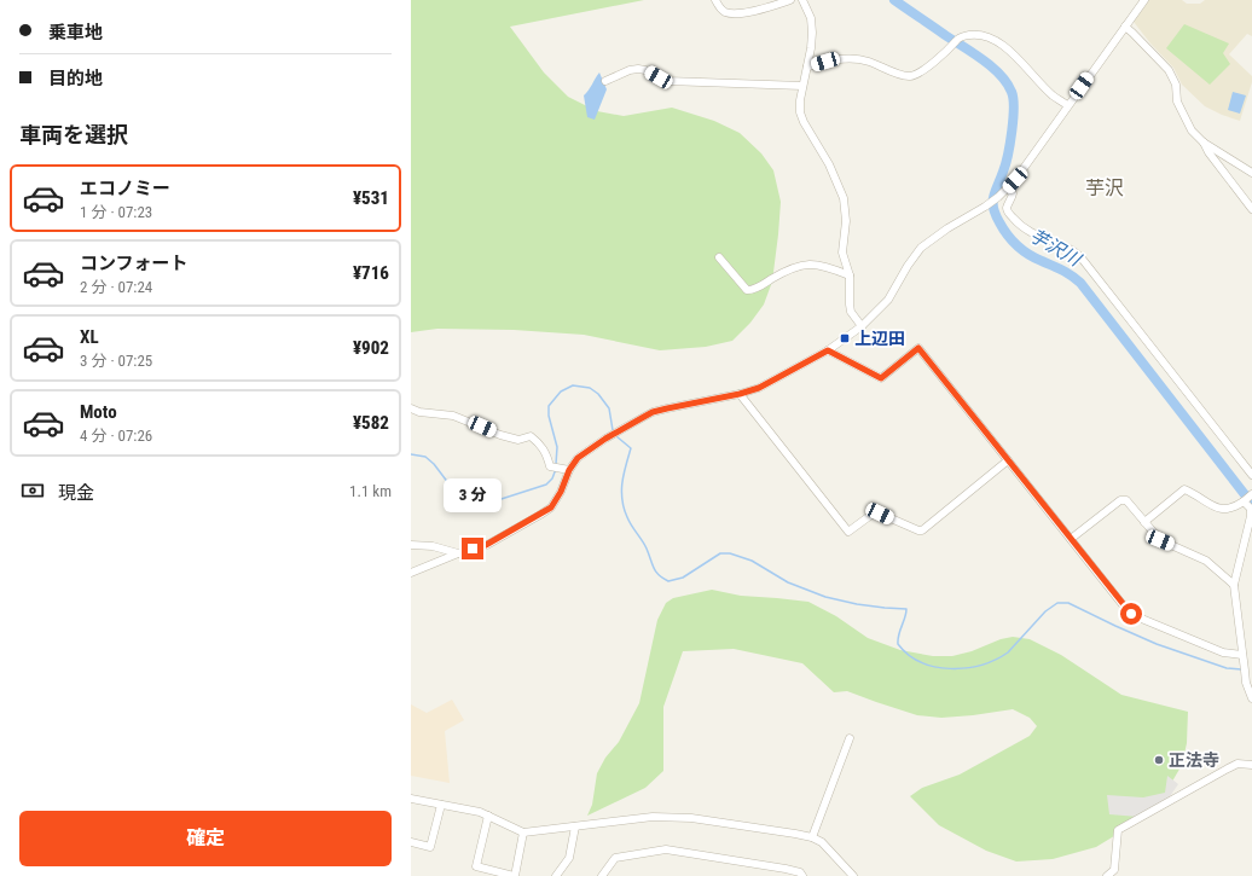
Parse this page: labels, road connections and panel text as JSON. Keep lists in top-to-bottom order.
{
  "districts": ["芋沢"],
  "water": ["芋沢川"],
  "places": {
    "transit": ["上辺田"],
    "other": ["正法寺"]
  },
  "page": {
    "banner": ["乗車地", "目的地"],
    "heading": "車両を選択",
    "list": [
      {
        "name": "エコノミー",
        "note": "1 分 · 07:23",
        "value": "¥531"
      },
      {
        "name": "コンフォート",
        "note": "2 分 · 07:24",
        "value": "¥716"
      },
      {
        "name": "XL",
        "note": "3 分 · 07:25",
        "value": "¥902"
      },
      {
        "name": "Moto",
        "note": "4 分 · 07:26",
        "value": "¥582"
      }
    ],
    "pay": ["現金", "1.1 km"],
    "bubble": "3 分",
    "buttons": "確定"
  }
}
